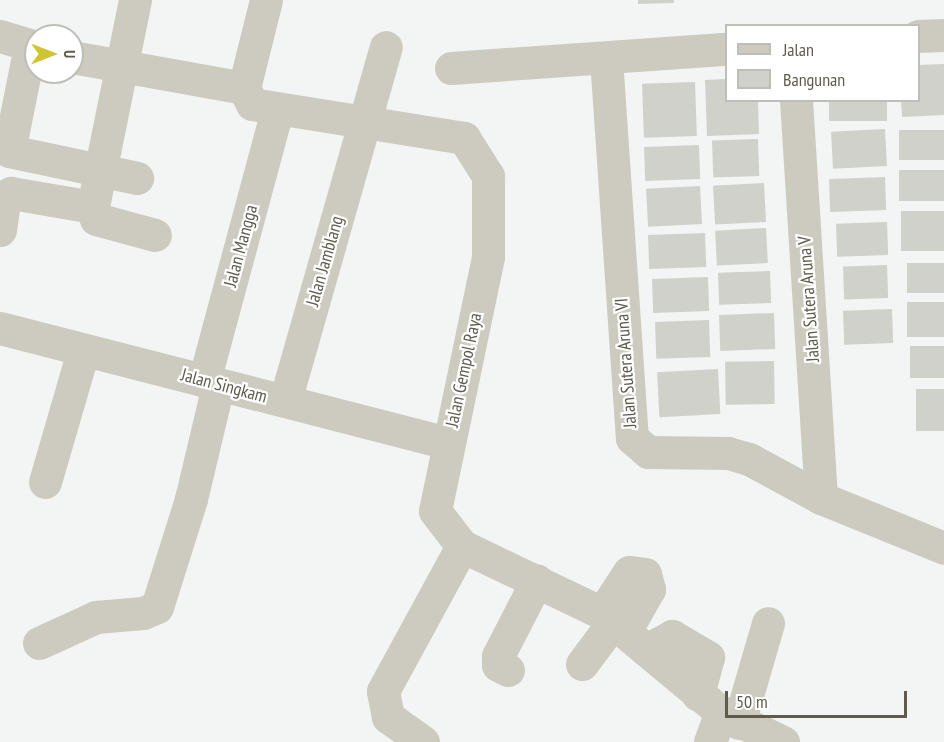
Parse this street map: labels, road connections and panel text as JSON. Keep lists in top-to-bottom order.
{
  "streets": {
    "street": [
      "Jalan Mangga",
      "Jalan Jamblang",
      "Jalan Sutera Aruna V",
      "Jalan Sutera Aruna VI",
      "Jalan Gempol Raya",
      "Jalan Singkam"
    ]
  },
  "crossings": [
    ["Jalan Mangga", "Jalan Gempol Raya"],
    ["Jalan Mangga", "Jalan Singkam"],
    ["Jalan Jamblang", "Jalan Gempol Raya"],
    ["Jalan Jamblang", "Jalan Singkam"],
    ["Jalan Sutera Aruna V", "Jalan Sutera Aruna VI"],
    ["Jalan Gempol Raya", "Jalan Singkam"]
  ],
  "legend": ["Jalan", "Bangunan"],
  "scale_bar": "50 m",
  "north": "right"
}
